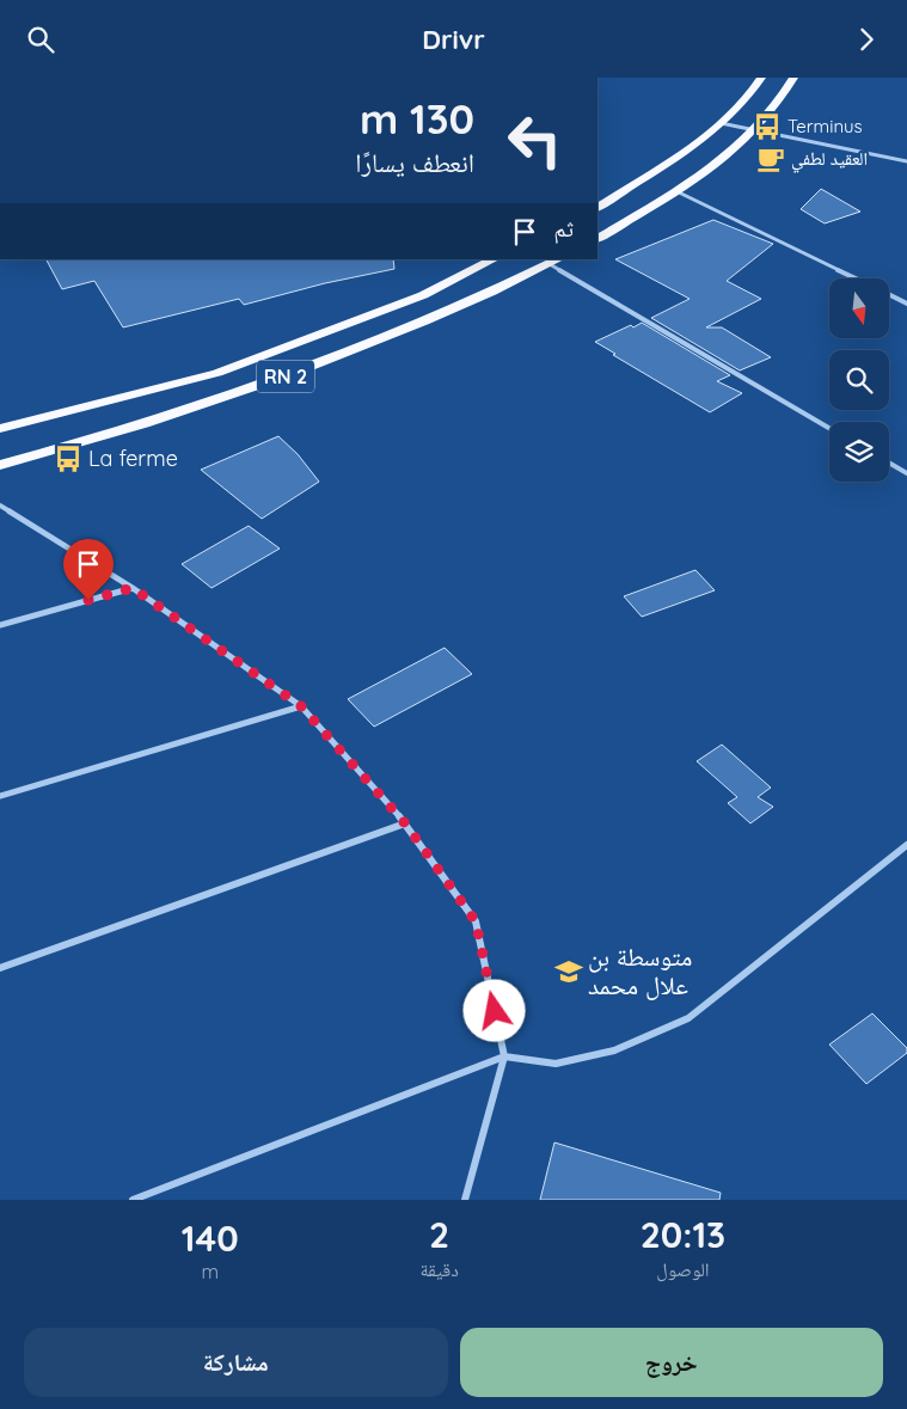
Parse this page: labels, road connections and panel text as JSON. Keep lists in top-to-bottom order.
{
  "streets": {
    "highway": ["RN 2"]
  },
  "places": {
    "bus stop": ["Terminus", "La ferme"],
    "cafe": ["العقيد لطفي"],
    "school or university": ["متوسطة بن علال محمد"]
  },
  "north": "bottom",
  "page": {
    "header": "Drivr",
    "turn": ["130 m", "انعطف يسارًا"],
    "then": "ثم",
    "eta": [
      "20:13",
      "الوصول",
      "2",
      "دقيقة",
      "140",
      "m"
    ],
    "buttons": ["خروج", "مشاركة"]
  }
}
